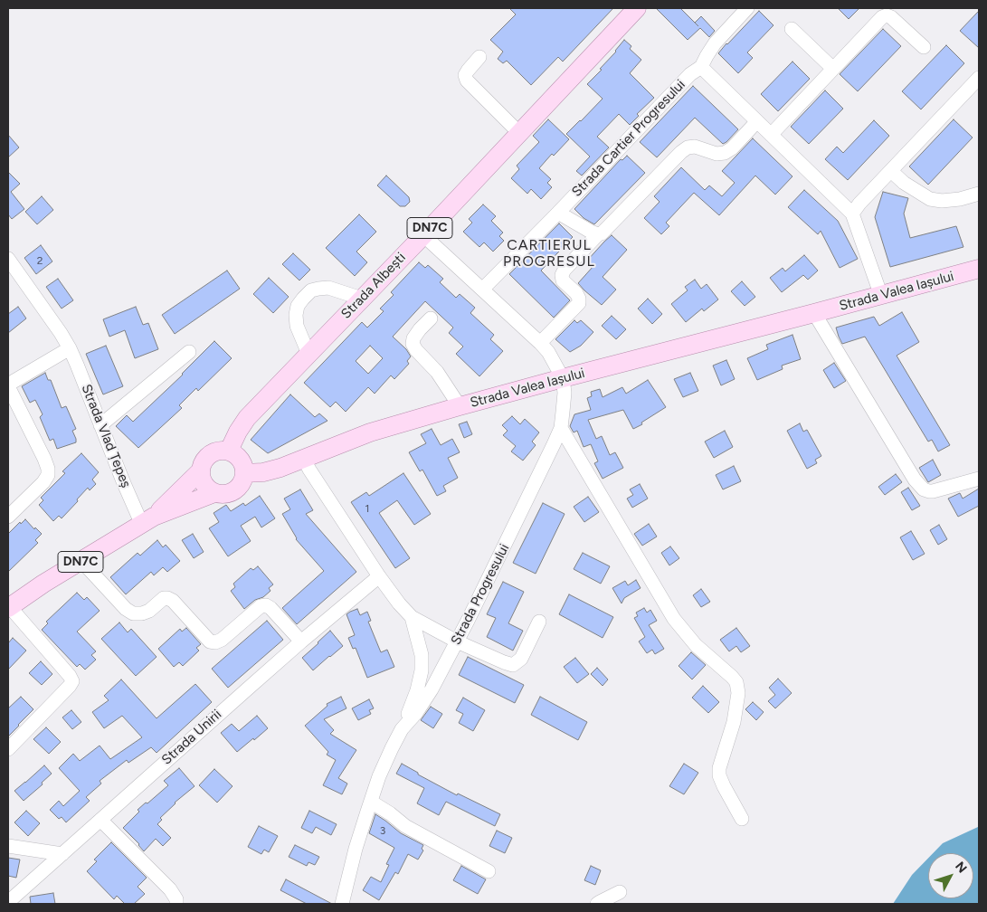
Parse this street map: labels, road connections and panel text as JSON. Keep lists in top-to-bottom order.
{
  "streets": {
    "main road": ["DN7C", "Strada Albești", "Strada Valea Iașului"],
    "street": [
      "Strada Cartier Progresului",
      "Strada Vlad Țepeș",
      "Strada Progresului",
      "Strada Unirii"
    ]
  },
  "crossings": [
    ["DN7C", "Strada Albești"],
    ["DN7C", "Strada Valea Iașului"],
    ["DN7C", "Strada Vlad Țepeș"],
    ["Strada Albești", "Strada Valea Iașului"],
    ["Strada Valea Iașului", "Strada Progresului"]
  ],
  "districts": ["CARTIERUL PROGRESUL"],
  "house_numbers": ["2", "1", "3"],
  "north": "top right"
}
